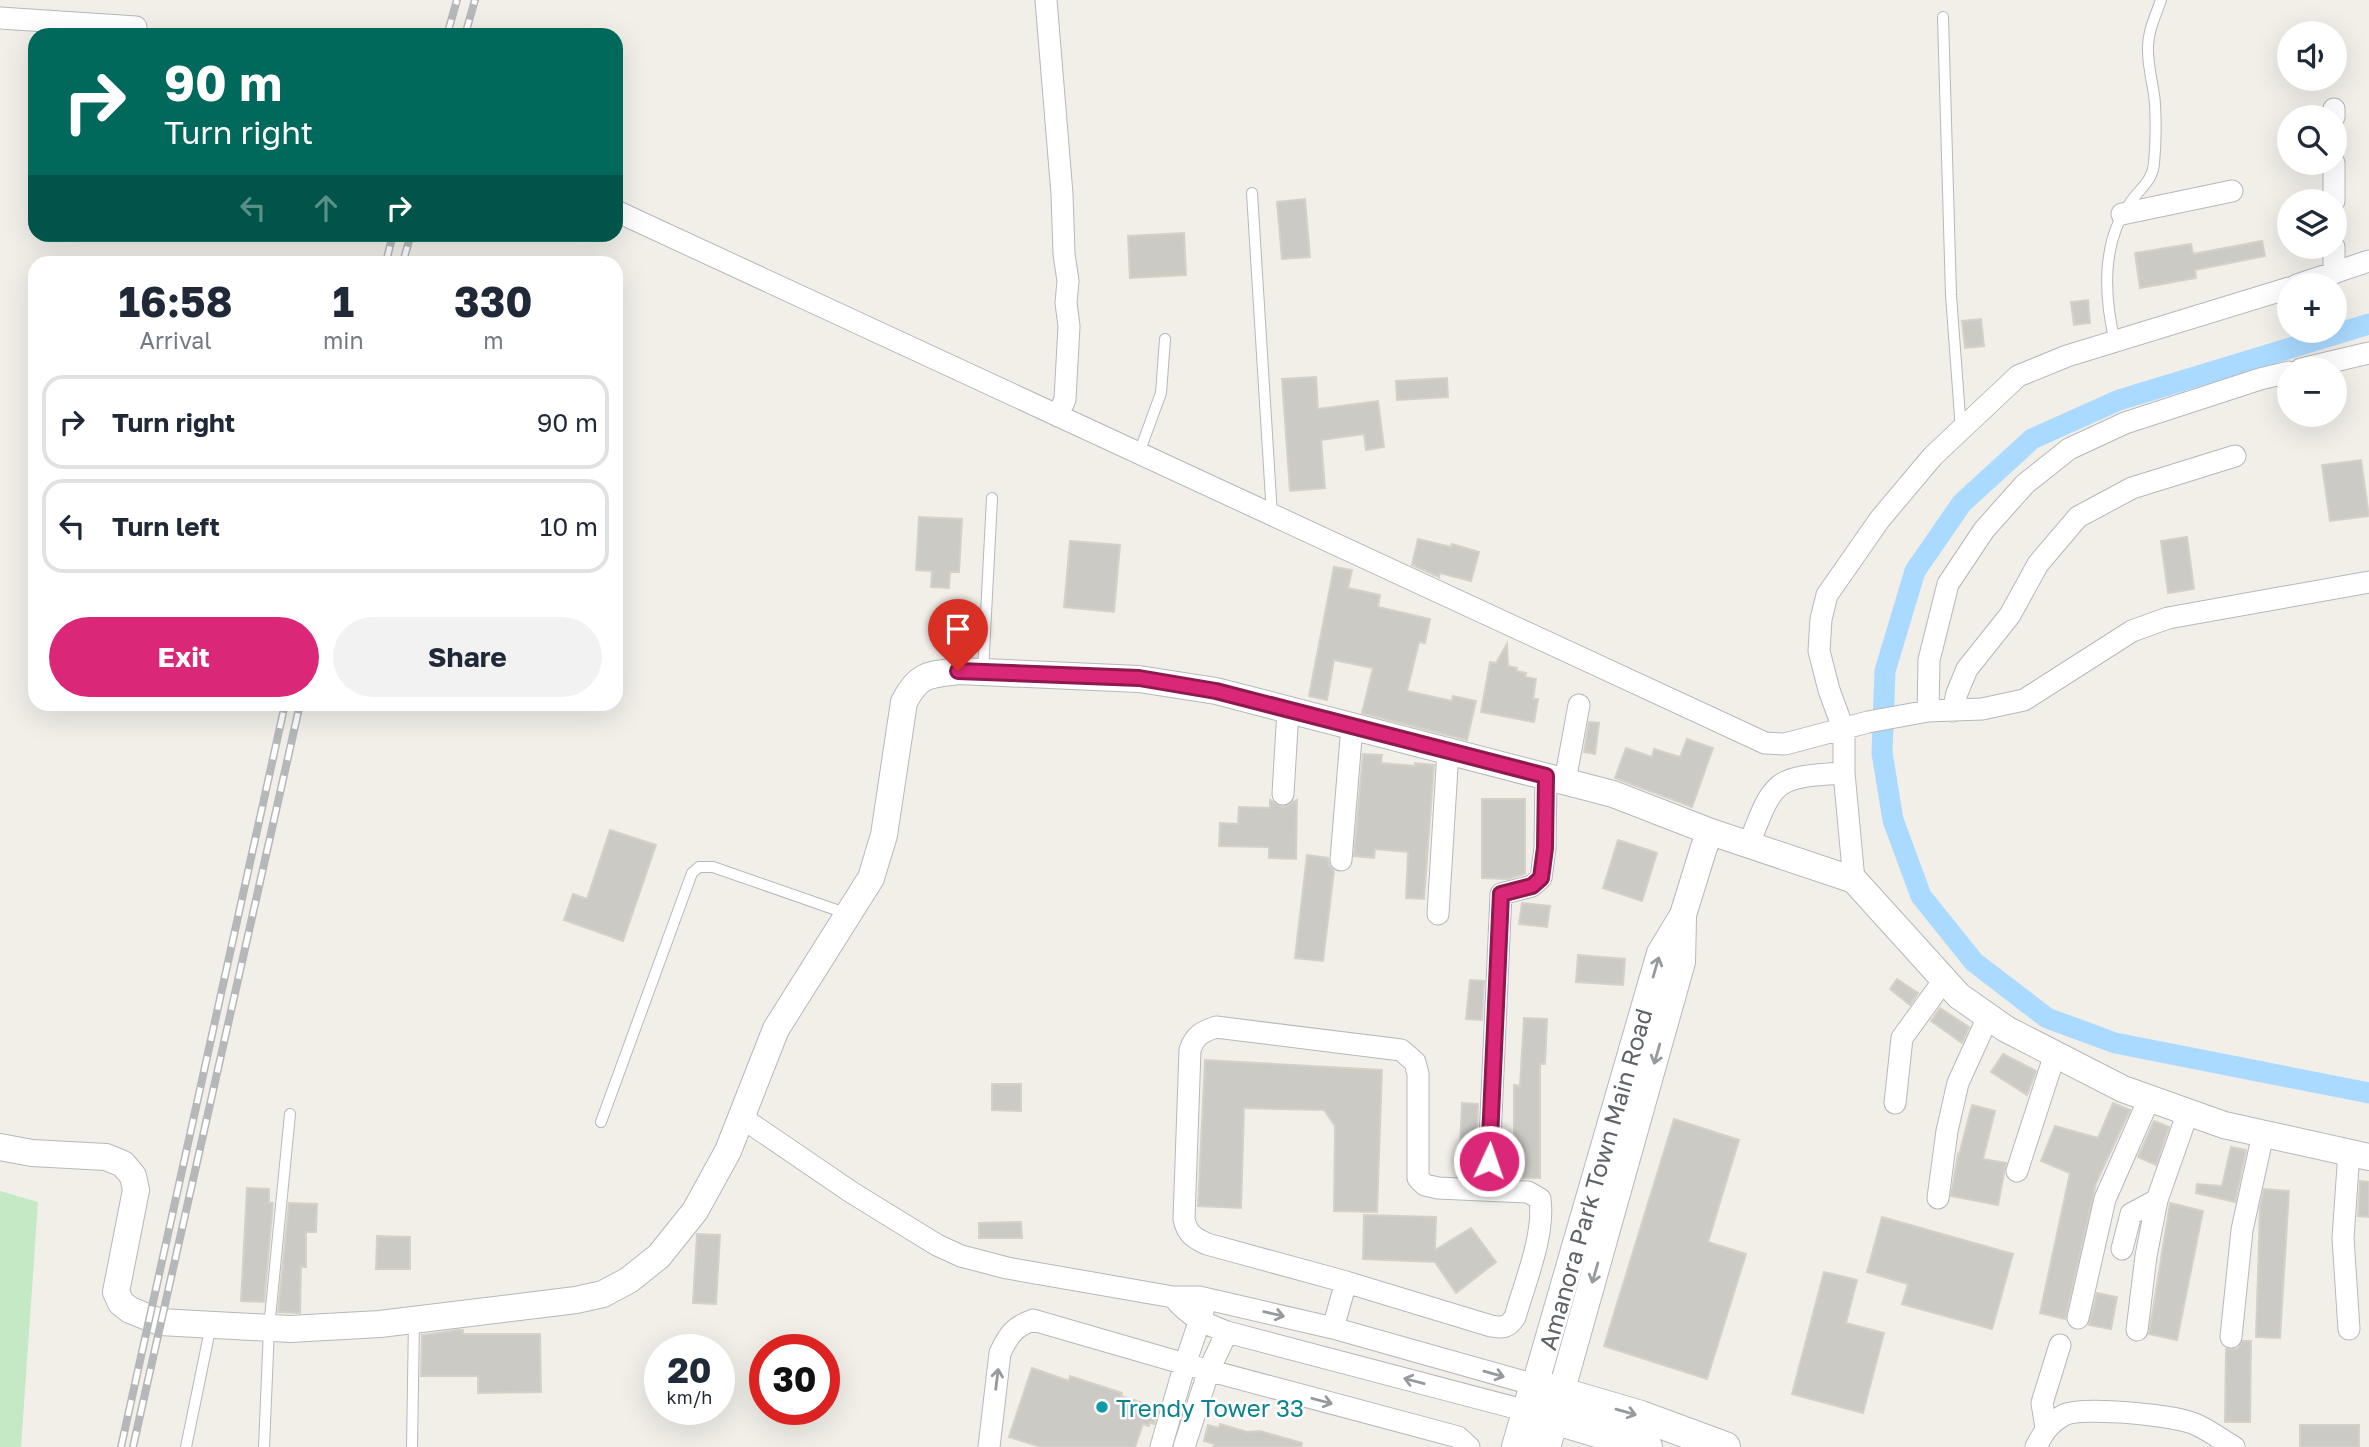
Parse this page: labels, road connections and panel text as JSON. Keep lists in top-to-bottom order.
{
  "streets": {
    "main road": ["Amanora Park Town Main Road"]
  },
  "places": ["Trendy Tower 33"],
  "page": {
    "map_buttons": ["+", "−"],
    "turn": ["90 m", "Turn right"],
    "eta": [
      "16:58",
      "Arrival",
      "1",
      "min",
      "330",
      "m"
    ],
    "list": [
      {
        "name": "Turn right",
        "value": "90 m"
      },
      {
        "name": "Turn left",
        "value": "10 m"
      }
    ],
    "buttons": ["Exit", "Share"],
    "speed": "20 km/h",
    "limit": "30"
  }
}
